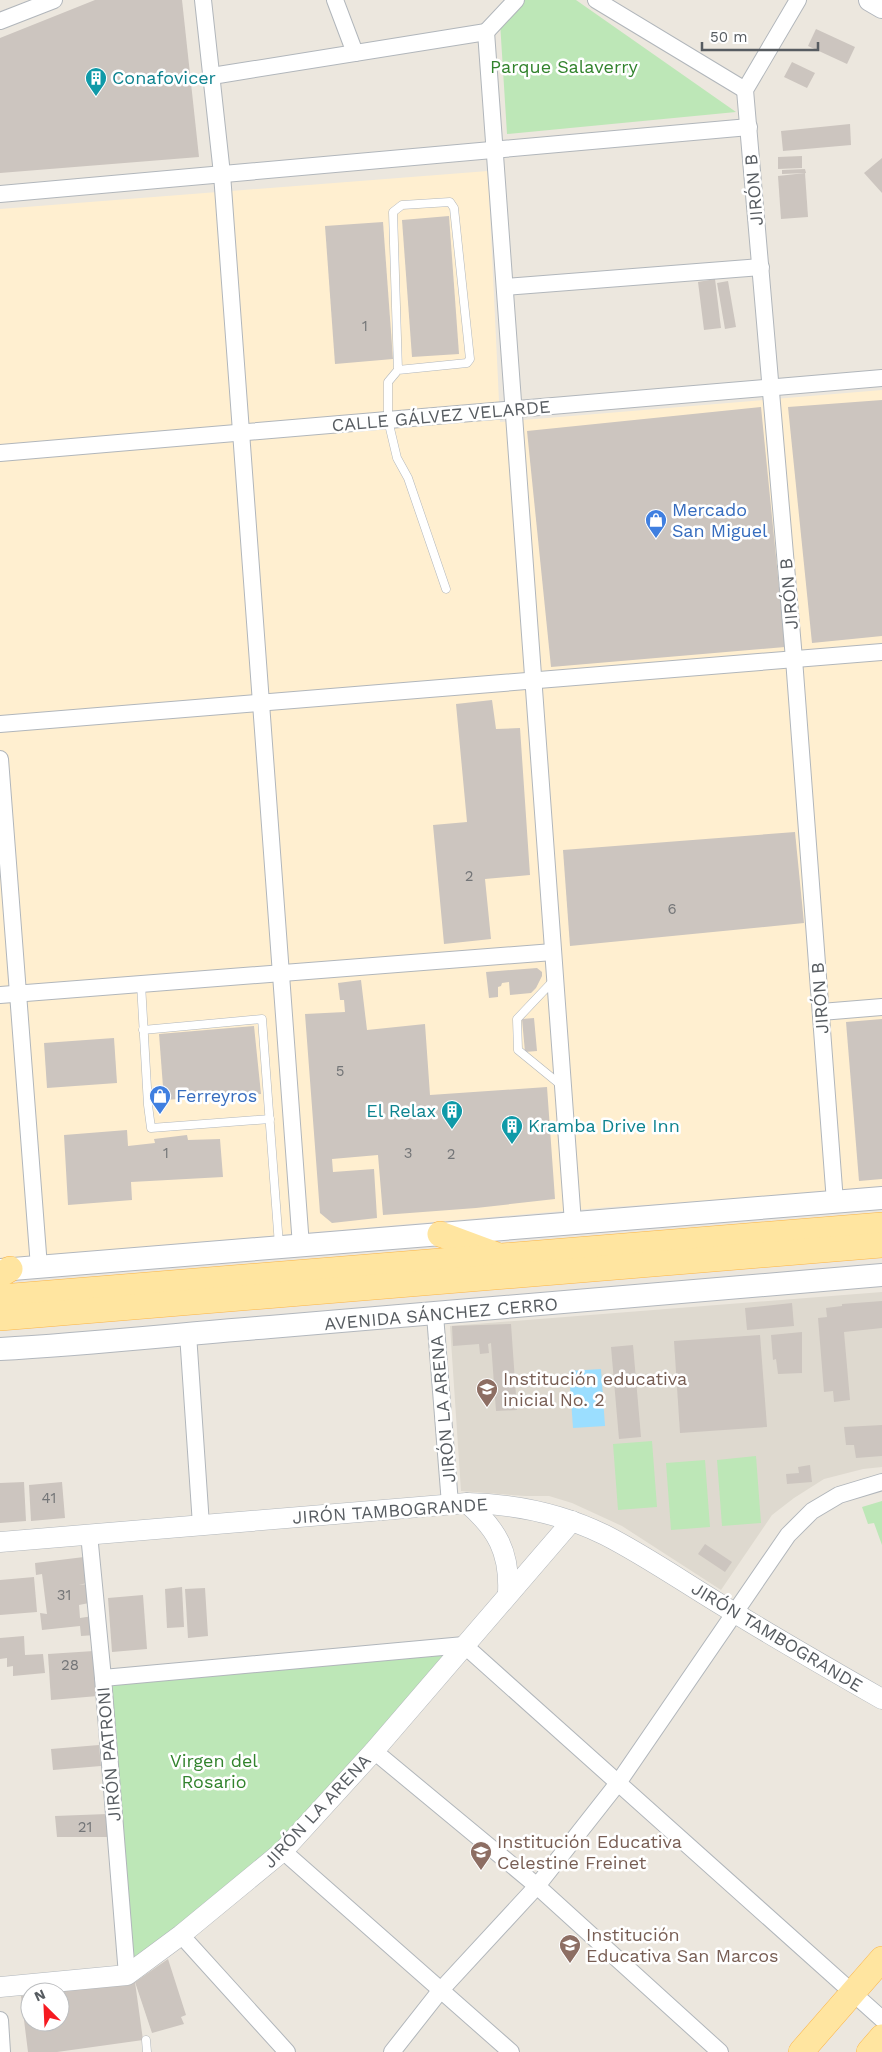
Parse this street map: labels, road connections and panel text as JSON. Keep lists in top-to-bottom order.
{
  "streets": {
    "main road": ["AVENIDA SÁNCHEZ CERRO"],
    "street": [
      "JIRÓN B",
      "CALLE GÁLVEZ VELARDE",
      "JIRÓN LA ARENA",
      "JIRÓN TAMBOGRANDE",
      "JIRÓN PATRONI"
    ]
  },
  "crossings": [
    ["JIRÓN B", "CALLE GÁLVEZ VELARDE"],
    ["AVENIDA SÁNCHEZ CERRO", "JIRÓN LA ARENA"],
    ["JIRÓN LA ARENA", "JIRÓN TAMBOGRANDE"],
    ["JIRÓN LA ARENA", "JIRÓN PATRONI"],
    ["JIRÓN TAMBOGRANDE", "JIRÓN PATRONI"]
  ],
  "parks": ["Parque Salaverry", "Virgen del Rosario"],
  "places": {
    "building": ["Conafovicer", "El Relax", "Kramba Drive Inn"],
    "shop": ["Mercado San Miguel", "Ferreyros"],
    "school or university": ["Institución educativa inicial No. 2", "Institución Educativa Celestine Freinet", "Institución Educativa San Marcos"]
  },
  "house_numbers": [
    "1",
    "2",
    "6",
    "5",
    "1",
    "3",
    "2",
    "41",
    "31",
    "28",
    "21"
  ],
  "scale_bar": "50 m",
  "north": "top left"
}
